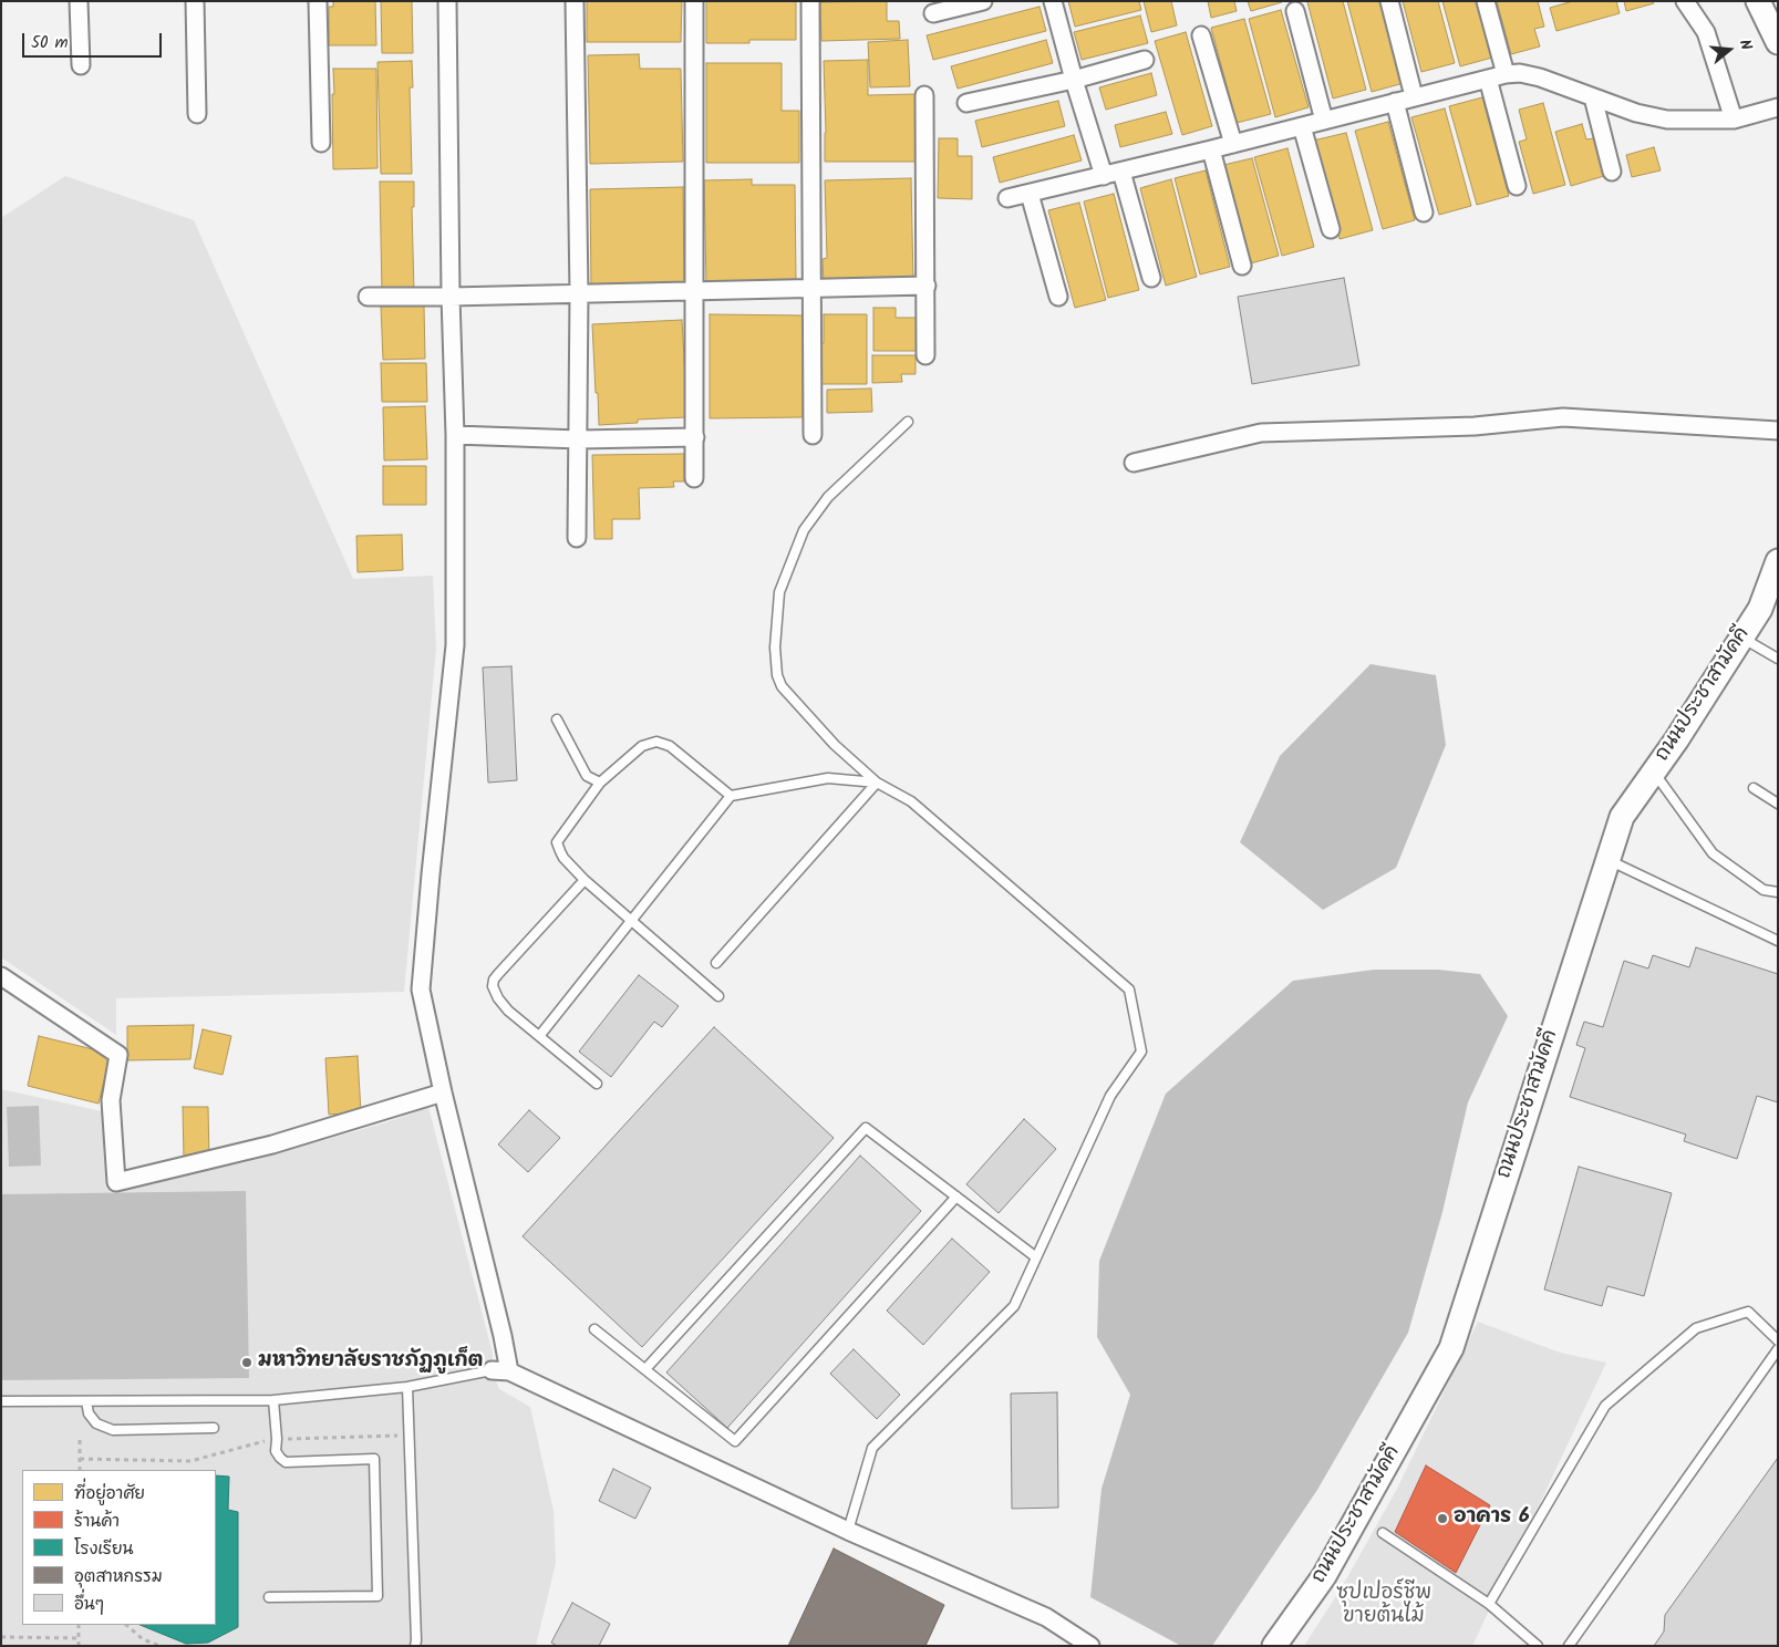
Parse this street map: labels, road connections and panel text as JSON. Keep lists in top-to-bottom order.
{
  "streets": {
    "street": ["ถนนประชาสามัคคี"]
  },
  "parks": ["ซุปเปอร์ชีพ ขายต้นไม้"],
  "places": ["มหาวิทยาลัยราชภัฏภูเก็ต", "อาคาร 6"],
  "legend": [
    "ที่อยู่อาศัย",
    "ร้านค้า",
    "โรงเรียน",
    "อุตสาหกรรม",
    "อื่นๆ"
  ],
  "scale_bar": "50 m",
  "north": "right"
}
